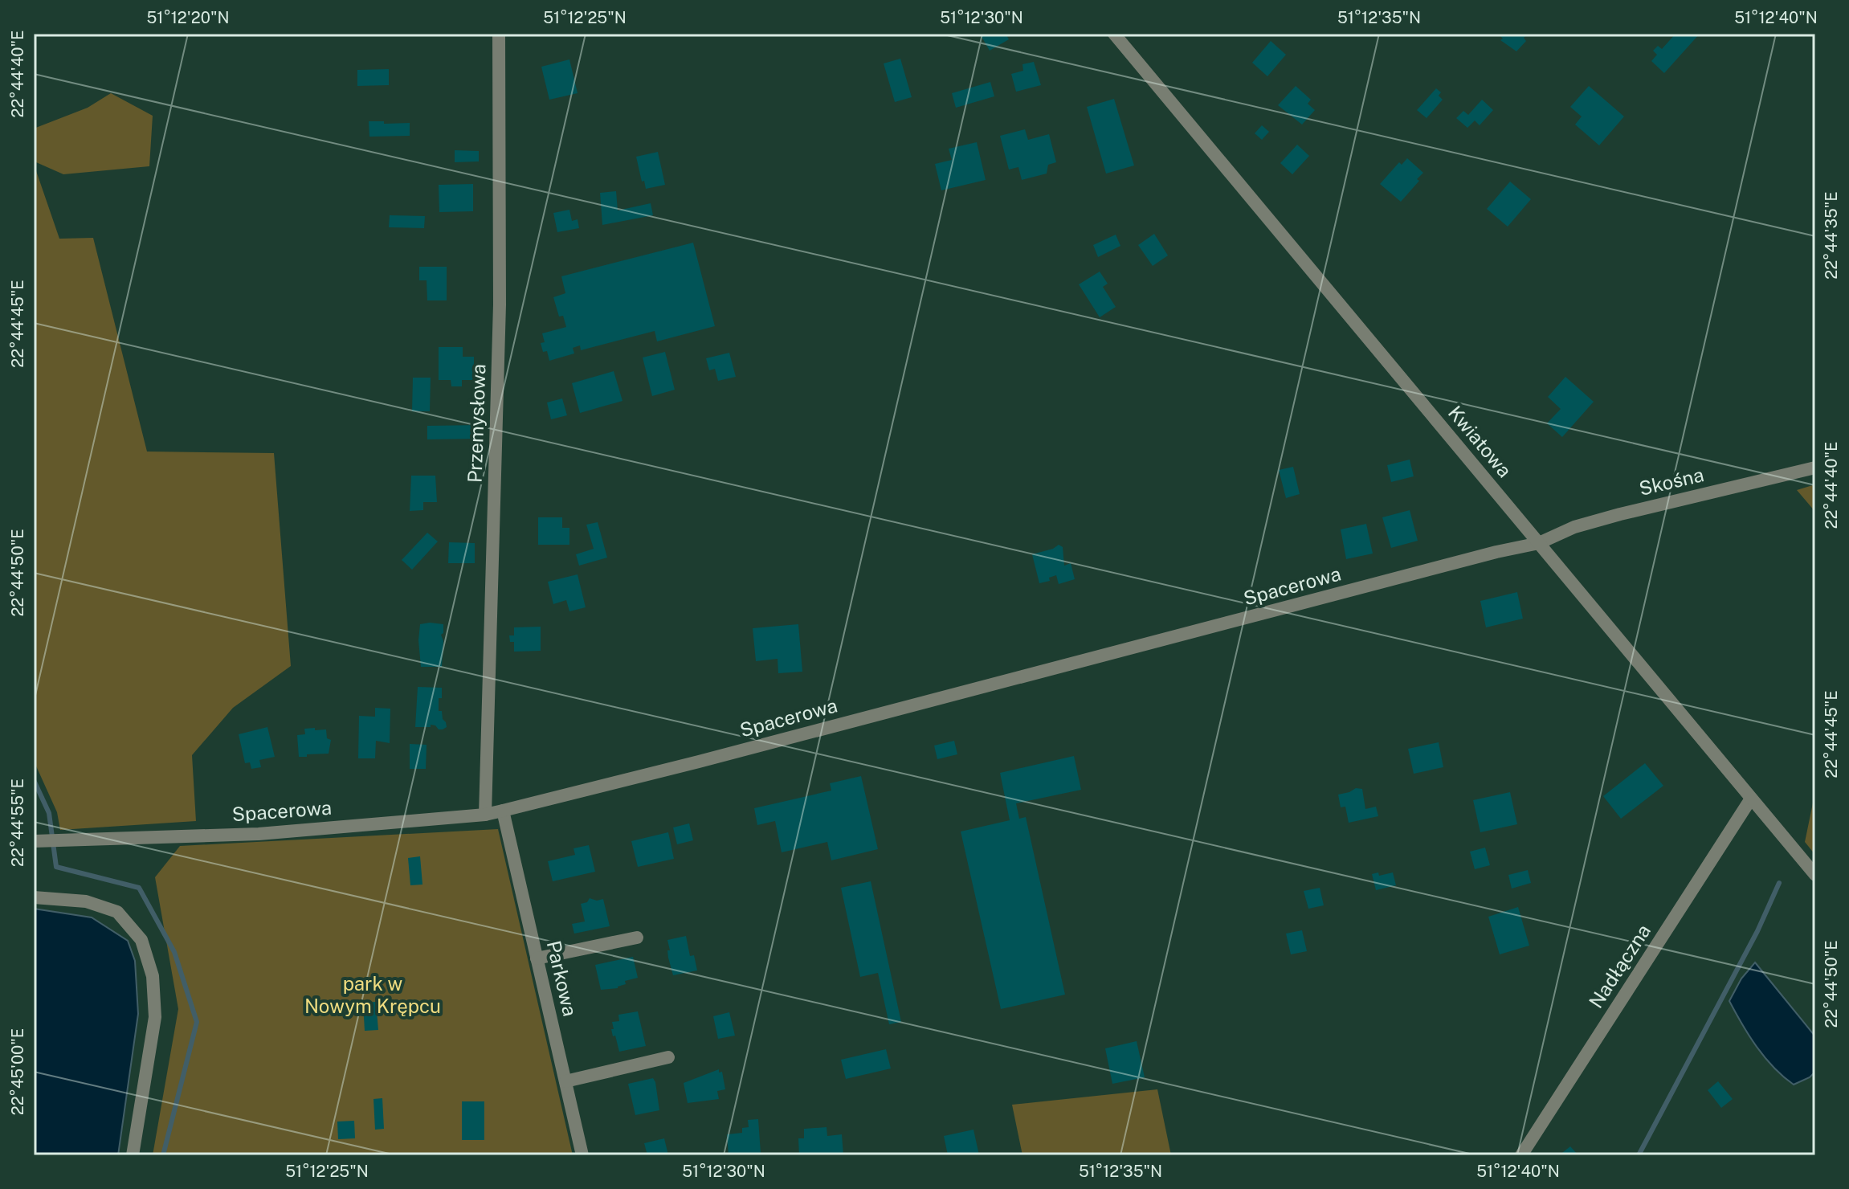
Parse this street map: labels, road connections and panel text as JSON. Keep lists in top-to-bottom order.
{
  "streets": {
    "street": [
      "Przemysłowa",
      "Kwiatowa",
      "Skośna",
      "Spacerowa",
      "Nadłączna",
      "Parkowa"
    ]
  },
  "crossings": [
    ["Przemysłowa", "Spacerowa"],
    ["Kwiatowa", "Skośna"],
    ["Kwiatowa", "Spacerowa"],
    ["Kwiatowa", "Nadłączna"],
    ["Skośna", "Spacerowa"],
    ["Spacerowa", "Parkowa"]
  ],
  "parks": ["park w Nowym Krępcu"],
  "coordinates": [
    "51°12'20\"N",
    "51°12'25\"N",
    "51°12'30\"N",
    "51°12'35\"N",
    "51°12'40\"N",
    "22°44'40\"E",
    "22°44'35\"E",
    "22°44'45\"E",
    "22°44'50\"E",
    "22°44'55\"E",
    "22°45'00\"E"
  ]
}
